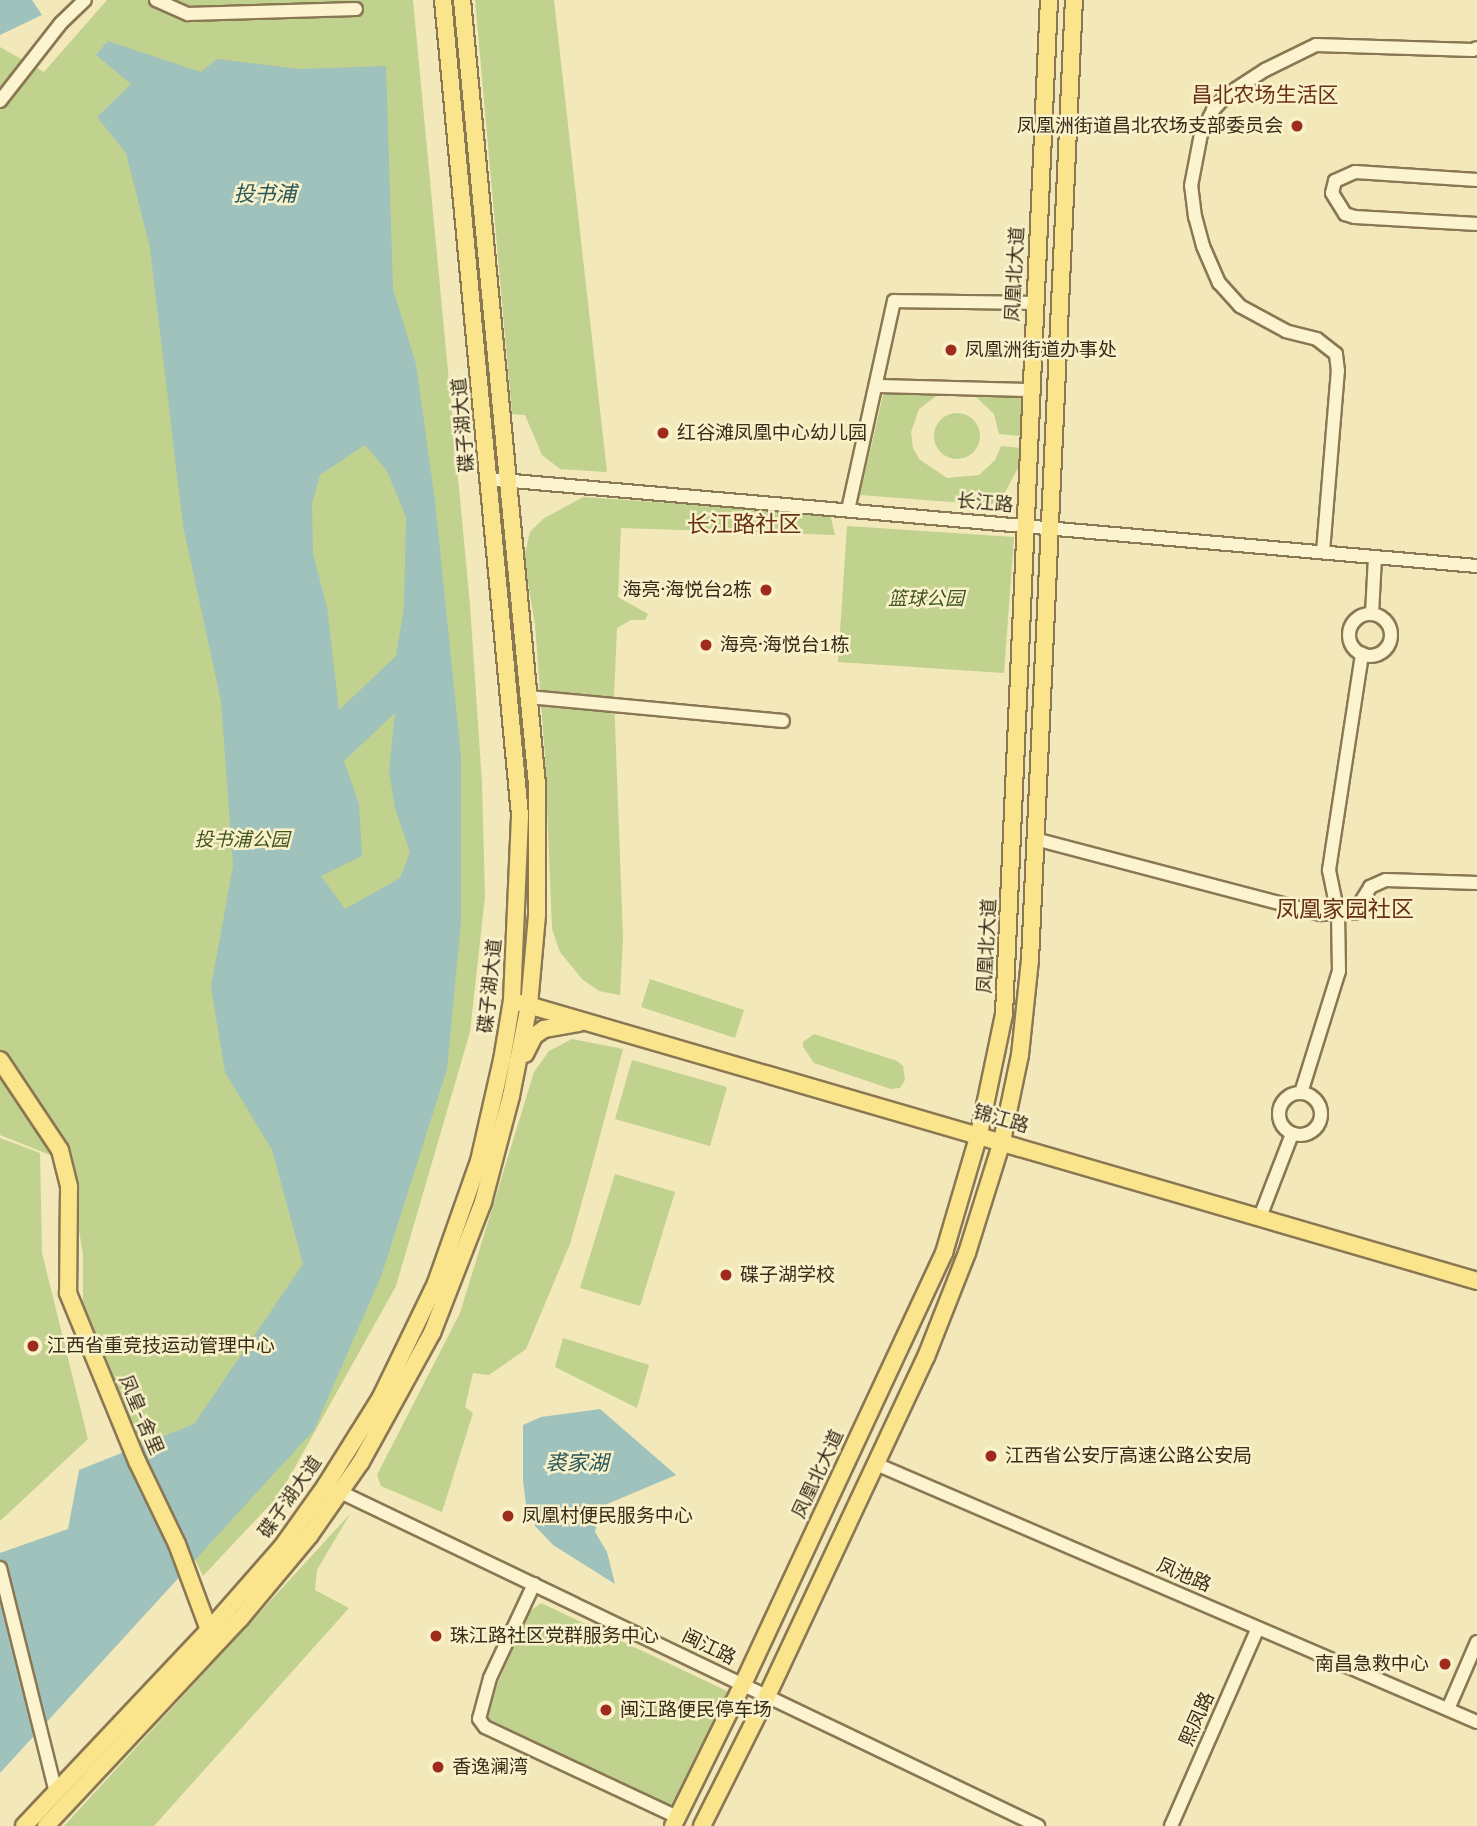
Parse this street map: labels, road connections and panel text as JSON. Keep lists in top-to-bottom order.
{
  "streets": {
    "main road": [
      "凤凰北大道",
      "碟子湖大道",
      "锦江路",
      "凤皇-舍里"
    ],
    "street": [
      "长江路",
      "凤池路",
      "闽江路",
      "熙凤路"
    ]
  },
  "crossings": [
    ["凤凰北大道", "长江路"],
    ["凤凰北大道", "锦江路"],
    ["凤凰北大道", "闽江路"],
    ["碟子湖大道", "长江路"],
    ["碟子湖大道", "锦江路"],
    ["碟子湖大道", "凤皇-舍里"],
    ["碟子湖大道", "闽江路"],
    ["凤池路", "熙凤路"]
  ],
  "districts": ["昌北农场生活区", "长江路社区", "凤凰家园社区"],
  "water": ["投书浦", "裘家湖"],
  "parks": ["篮球公园", "投书浦公园"],
  "places": [
    "凤凰洲街道昌北农场支部委员会",
    "凤凰洲街道办事处",
    "红谷滩凤凰中心幼儿园",
    "海亮·海悦台2栋",
    "海亮·海悦台1栋",
    "碟子湖学校",
    "江西省重竞技运动管理中心",
    "江西省公安厅高速公路公安局",
    "凤凰村便民服务中心",
    "珠江路社区党群服务中心",
    "南昌急救中心",
    "闽江路便民停车场",
    "香逸澜湾"
  ]
}
